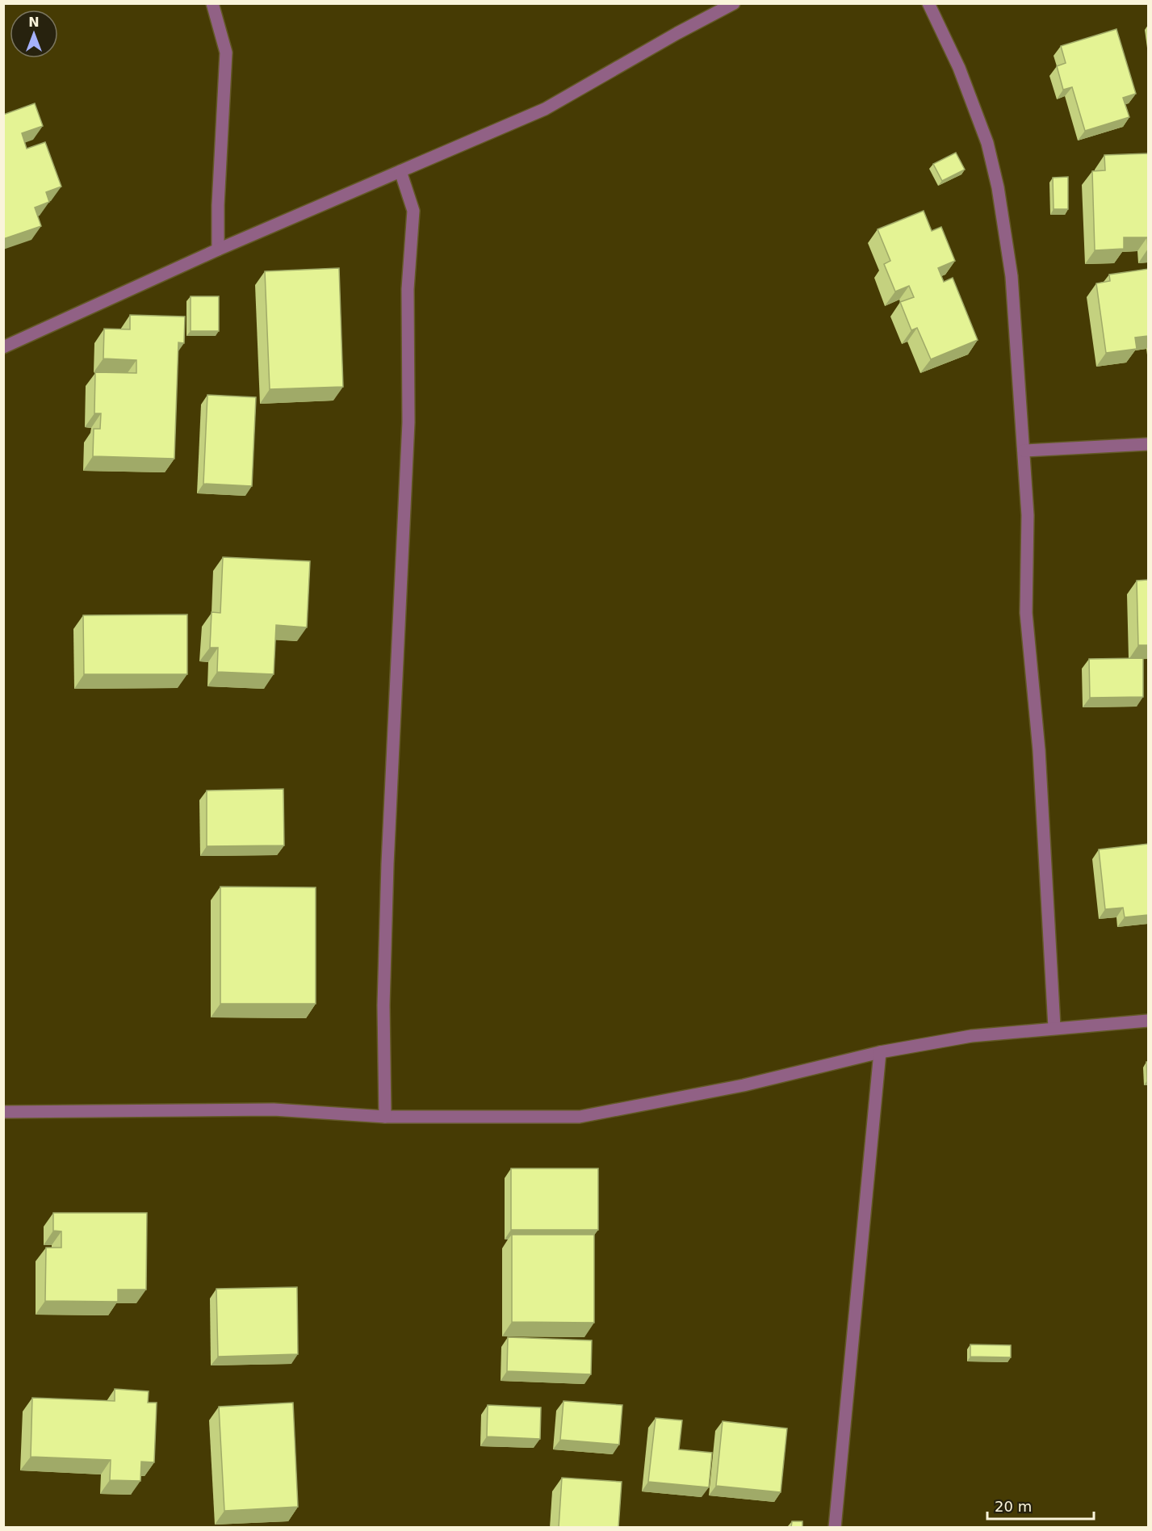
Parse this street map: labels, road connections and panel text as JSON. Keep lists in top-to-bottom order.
{
  "scale_bar": "20 m",
  "north": "top"
}
